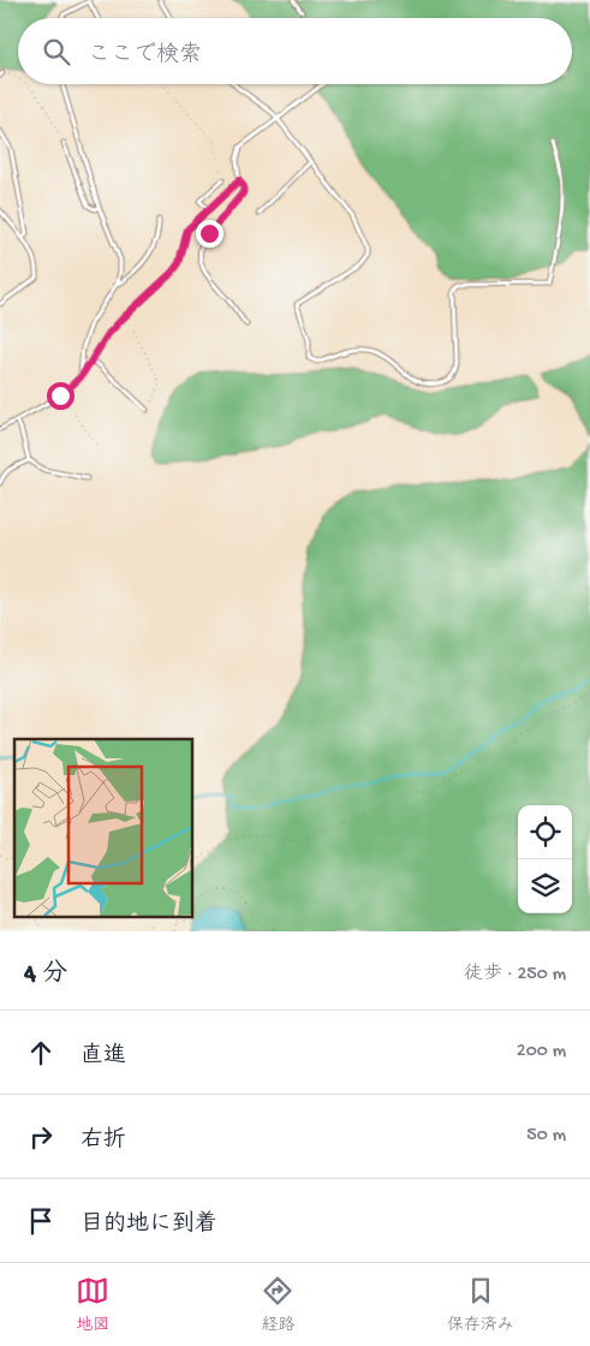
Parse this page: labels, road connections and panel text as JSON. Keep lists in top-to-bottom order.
{
  "page": {
    "search": "ここで検索",
    "heading": ["4 分", "徒歩 · 250 m"],
    "list": [
      ["直進", "200 m"],
      ["右折", "50 m"],
      "目的地に到着"
    ],
    "nav": ["地図", "経路", "保存済み"]
  }
}
